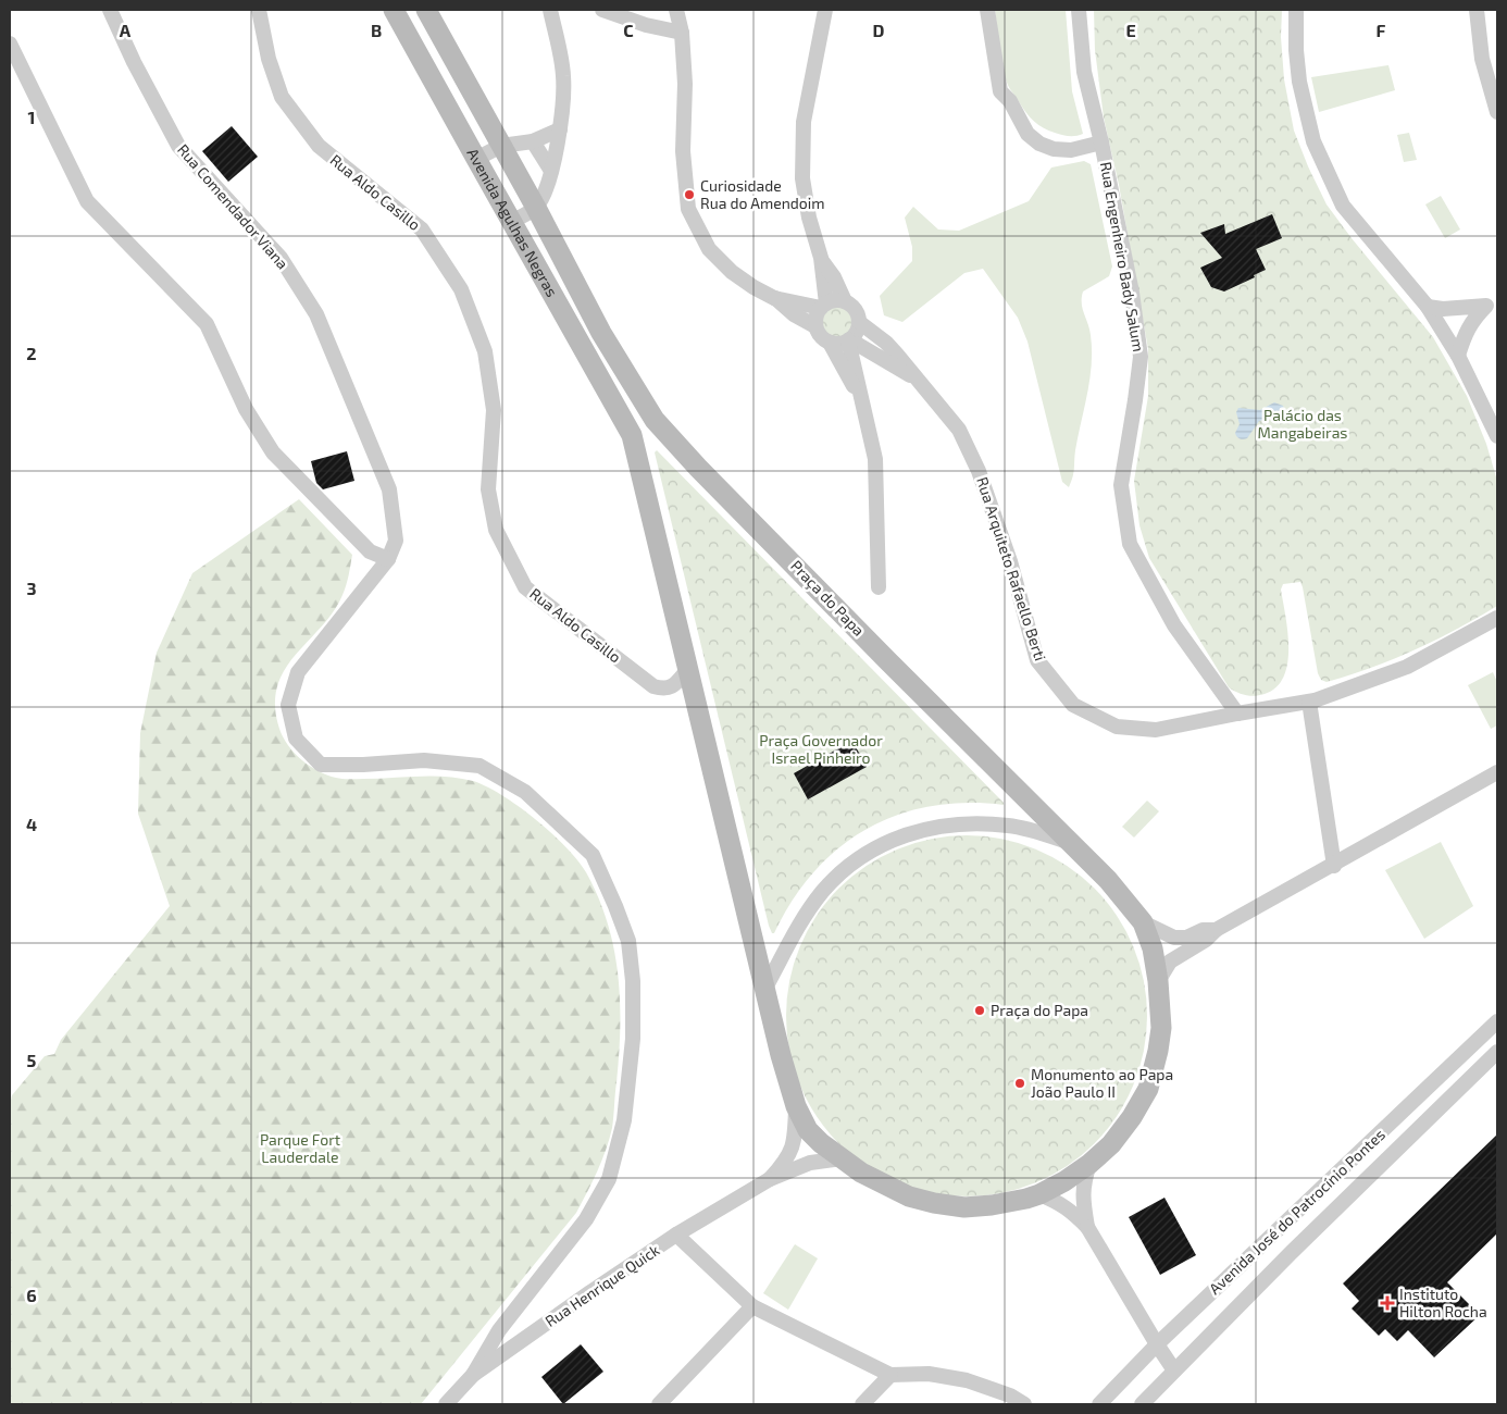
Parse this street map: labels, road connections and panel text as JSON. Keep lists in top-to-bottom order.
{
  "streets": {
    "street": [
      "Rua Aldo Casillo",
      "Rua Comendador Viana",
      "Avenida Agulhas Negras",
      "Rua Engenheiro Bady Salum",
      "Rua Arquiteto Rafaello Berti",
      "Praça do Papa",
      "Avenida José do Patrocínio Pontes",
      "Rua Henrique Quick"
    ]
  },
  "crossings": [
    ["Rua Aldo Casillo", "Praça do Papa"],
    ["Avenida Agulhas Negras", "Praça do Papa"],
    ["Rua Engenheiro Bady Salum", "Rua Arquiteto Rafaello Berti"],
    ["Praça do Papa", "Rua Henrique Quick"]
  ],
  "parks": ["Palácio das Mangabeiras", "Praça Governador Israel Pinheiro", "Parque Fort Lauderdale"],
  "places": {
    "other": ["Curiosidade Rua do Amendoim", "Praça do Papa", "Monumento ao Papa João Paulo II"],
    "health": ["Instituto Hilton Rocha"]
  },
  "grid": {
    "columns": [
      "A",
      "B",
      "C",
      "D",
      "E",
      "F"
    ],
    "rows": [
      "1",
      "2",
      "3",
      "4",
      "5",
      "6"
    ]
  }
}
